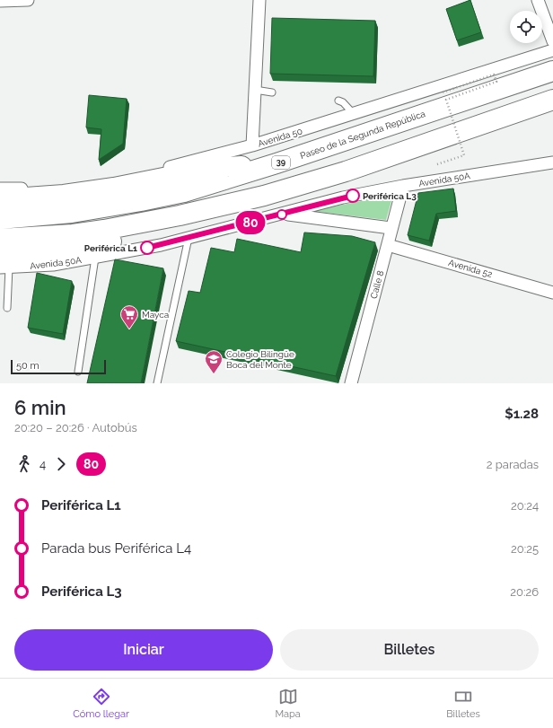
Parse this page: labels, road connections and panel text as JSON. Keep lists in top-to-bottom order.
{
  "streets": {
    "highway": ["Paseo de la Segunda República", "39"],
    "street": [
      "Avenida 50",
      "Avenida 50A",
      "Avenida 52",
      "Calle 8"
    ]
  },
  "crossings": [
    ["Avenida 50A", "Calle 8"],
    ["Avenida 52", "Calle 8"]
  ],
  "places": {
    "other": ["Periférica L3", "Periférica L1"],
    "supermarket": ["Mayca"],
    "school or university": ["Colegio Bilingüe Boca del Monte"]
  },
  "lines": ["bus line 80"],
  "scale_bar": "50 m",
  "page": {
    "on_map": "80",
    "scale": "50 m",
    "heading": ["6 min", "20:20 – 20:26 · Autobús", "$1.28"],
    "legs": ["4", "80", "2 paradas"],
    "list": [
      {
        "name": "Periférica L1",
        "value": "20:24"
      },
      {
        "name": "Parada bus Periférica L4",
        "value": "20:25"
      },
      {
        "name": "Periférica L3",
        "value": "20:26"
      }
    ],
    "buttons": ["Iniciar", "Billetes"],
    "tabs": ["Cómo llegar", "Mapa", "Billetes"]
  }
}
